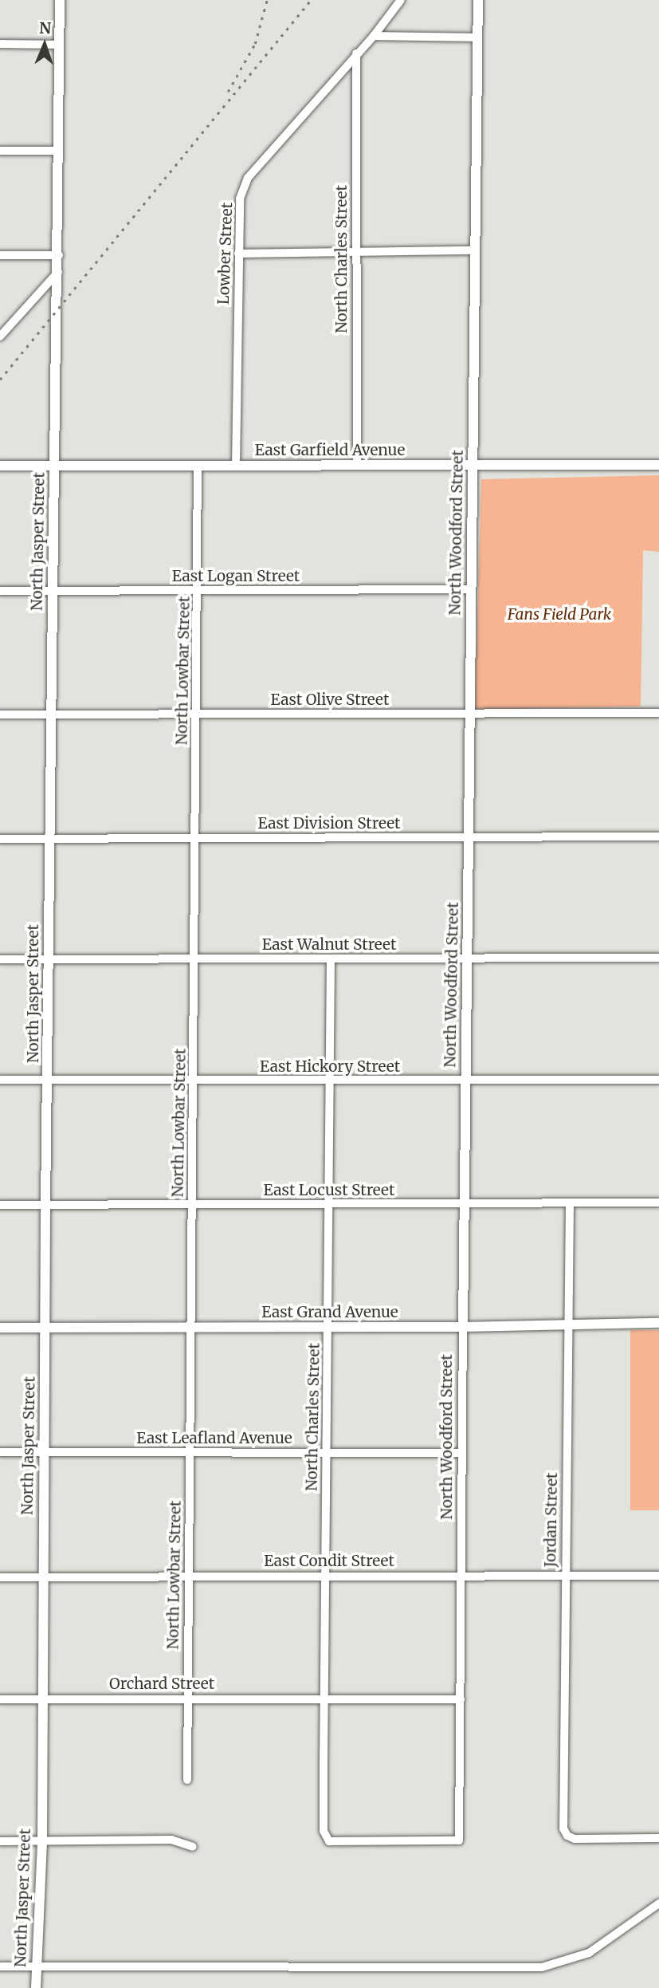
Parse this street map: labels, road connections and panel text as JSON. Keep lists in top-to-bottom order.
{
  "streets": {
    "street": [
      "Lowber Street",
      "North Charles Street",
      "East Garfield Avenue",
      "North Woodford Street",
      "North Jasper Street",
      "East Logan Street",
      "North Lowbar Street",
      "East Olive Street",
      "East Division Street",
      "East Walnut Street",
      "East Hickory Street",
      "East Locust Street",
      "East Grand Avenue",
      "East Leafland Avenue",
      "Jordan Street",
      "East Condit Street",
      "Orchard Street"
    ]
  },
  "crossings": [
    ["Lowber Street", "North Charles Street"],
    ["Lowber Street", "East Garfield Avenue"],
    ["North Charles Street", "East Garfield Avenue"],
    ["North Charles Street", "North Woodford Street"],
    ["North Charles Street", "East Walnut Street"],
    ["North Charles Street", "East Hickory Street"],
    ["North Charles Street", "East Locust Street"],
    ["North Charles Street", "East Grand Avenue"],
    ["North Charles Street", "East Leafland Avenue"],
    ["North Charles Street", "East Condit Street"],
    ["North Charles Street", "Orchard Street"],
    ["East Garfield Avenue", "North Woodford Street"],
    ["East Garfield Avenue", "North Jasper Street"],
    ["East Garfield Avenue", "North Lowbar Street"],
    ["North Woodford Street", "East Logan Street"],
    ["North Woodford Street", "East Olive Street"],
    ["North Woodford Street", "East Division Street"],
    ["North Woodford Street", "East Walnut Street"],
    ["North Woodford Street", "East Hickory Street"],
    ["North Woodford Street", "East Locust Street"],
    ["North Woodford Street", "East Grand Avenue"],
    ["North Woodford Street", "East Leafland Avenue"],
    ["North Woodford Street", "East Condit Street"],
    ["North Woodford Street", "Orchard Street"],
    ["North Jasper Street", "East Logan Street"],
    ["North Jasper Street", "East Olive Street"],
    ["North Jasper Street", "East Division Street"],
    ["North Jasper Street", "East Walnut Street"],
    ["North Jasper Street", "East Hickory Street"],
    ["North Jasper Street", "East Locust Street"],
    ["North Jasper Street", "East Grand Avenue"],
    ["North Jasper Street", "East Leafland Avenue"],
    ["North Jasper Street", "East Condit Street"],
    ["North Jasper Street", "Orchard Street"],
    ["East Logan Street", "North Lowbar Street"],
    ["North Lowbar Street", "East Olive Street"],
    ["North Lowbar Street", "East Division Street"],
    ["North Lowbar Street", "East Walnut Street"],
    ["North Lowbar Street", "East Hickory Street"],
    ["North Lowbar Street", "East Locust Street"],
    ["North Lowbar Street", "East Grand Avenue"],
    ["North Lowbar Street", "East Leafland Avenue"],
    ["North Lowbar Street", "East Condit Street"],
    ["North Lowbar Street", "Orchard Street"],
    ["East Locust Street", "Jordan Street"],
    ["East Grand Avenue", "Jordan Street"],
    ["Jordan Street", "East Condit Street"]
  ],
  "parks": ["Fans Field Park"],
  "north": "top"
}
